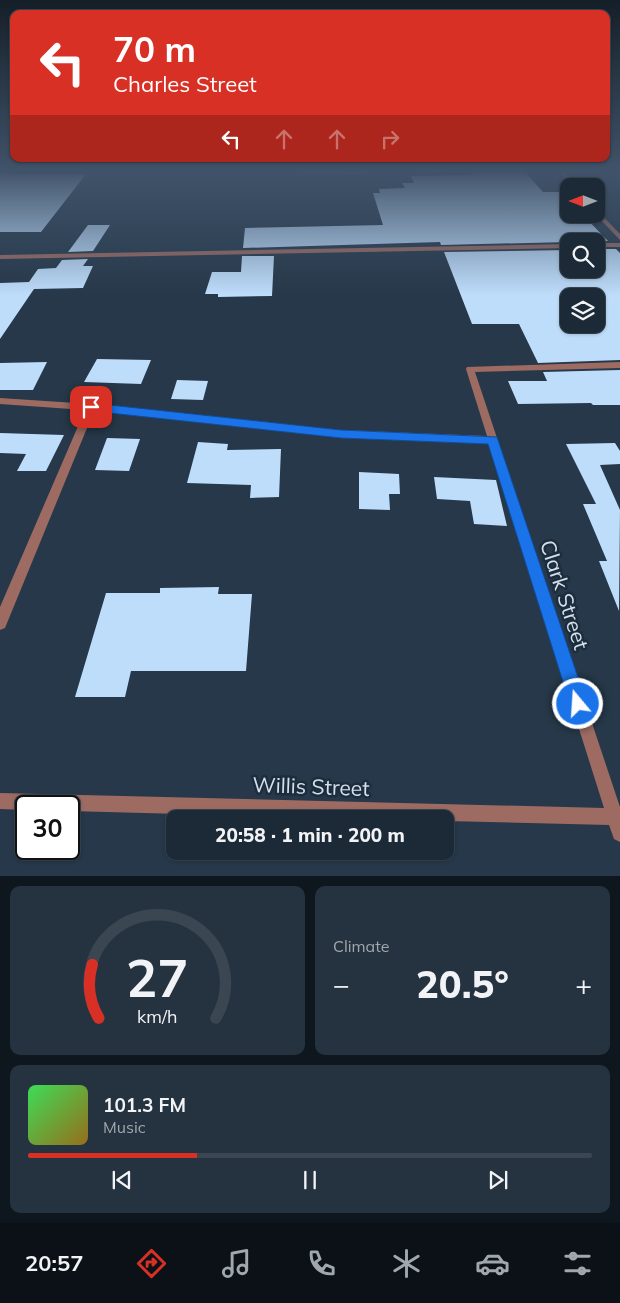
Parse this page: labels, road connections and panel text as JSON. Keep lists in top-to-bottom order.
{
  "streets": {
    "street": ["Clark Street", "Willis Street"]
  },
  "crossings": [
    ["Clark Street", "Willis Street"]
  ],
  "north": "left",
  "page": {
    "turn": ["70 m", "Charles Street"],
    "limit": "30",
    "trip": "20:58 · 1 min · 200 m",
    "tile": "Climate",
    "heat": ["−", "20.5°", "+"],
    "song": ["101.3 FM", "Music"],
    "tabs": "20:57",
    "gauge": ["27", "km/h"]
  }
}
